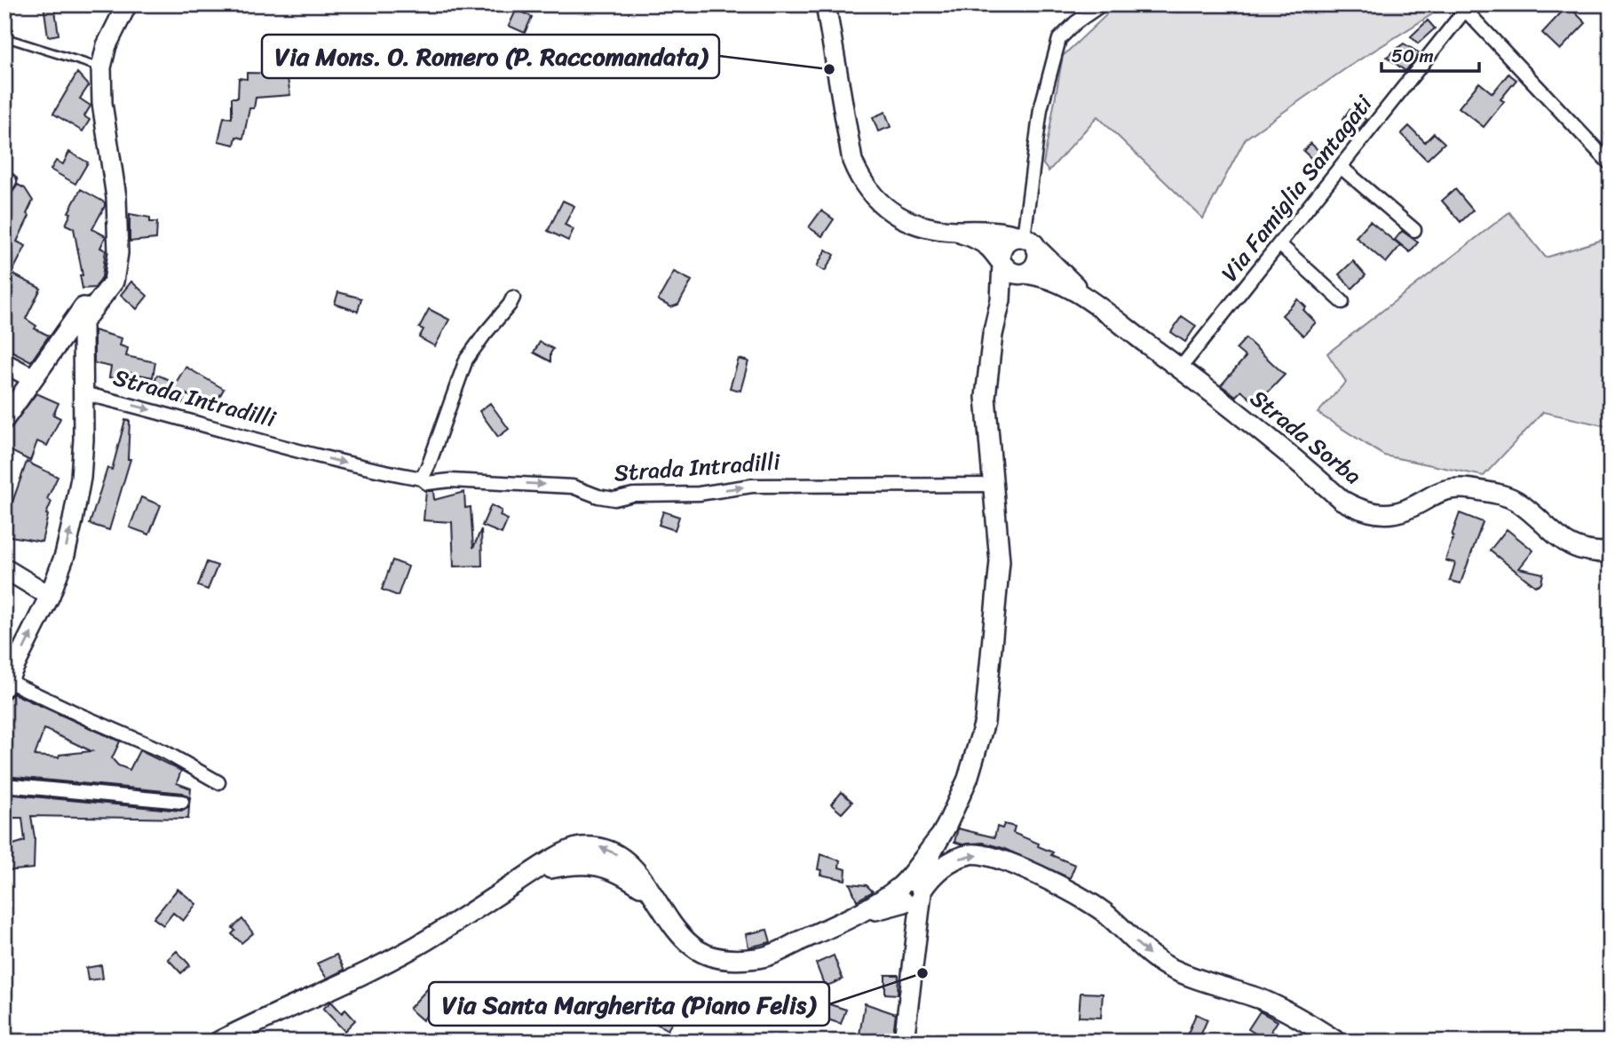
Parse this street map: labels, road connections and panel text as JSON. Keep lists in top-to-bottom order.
{
  "streets": {
    "street": ["Via Famiglia Santagati", "Strada Intradilli", "Strada Sorba"]
  },
  "crossings": [
    ["Via Famiglia Santagati", "Strada Sorba"]
  ],
  "one_way": ["Strada Intradilli"],
  "places": ["Via Mons. O. Romero (P. Raccomandata)", "Via Santa Margherita (Piano Felis)"],
  "scale_bar": "50 m"
}
